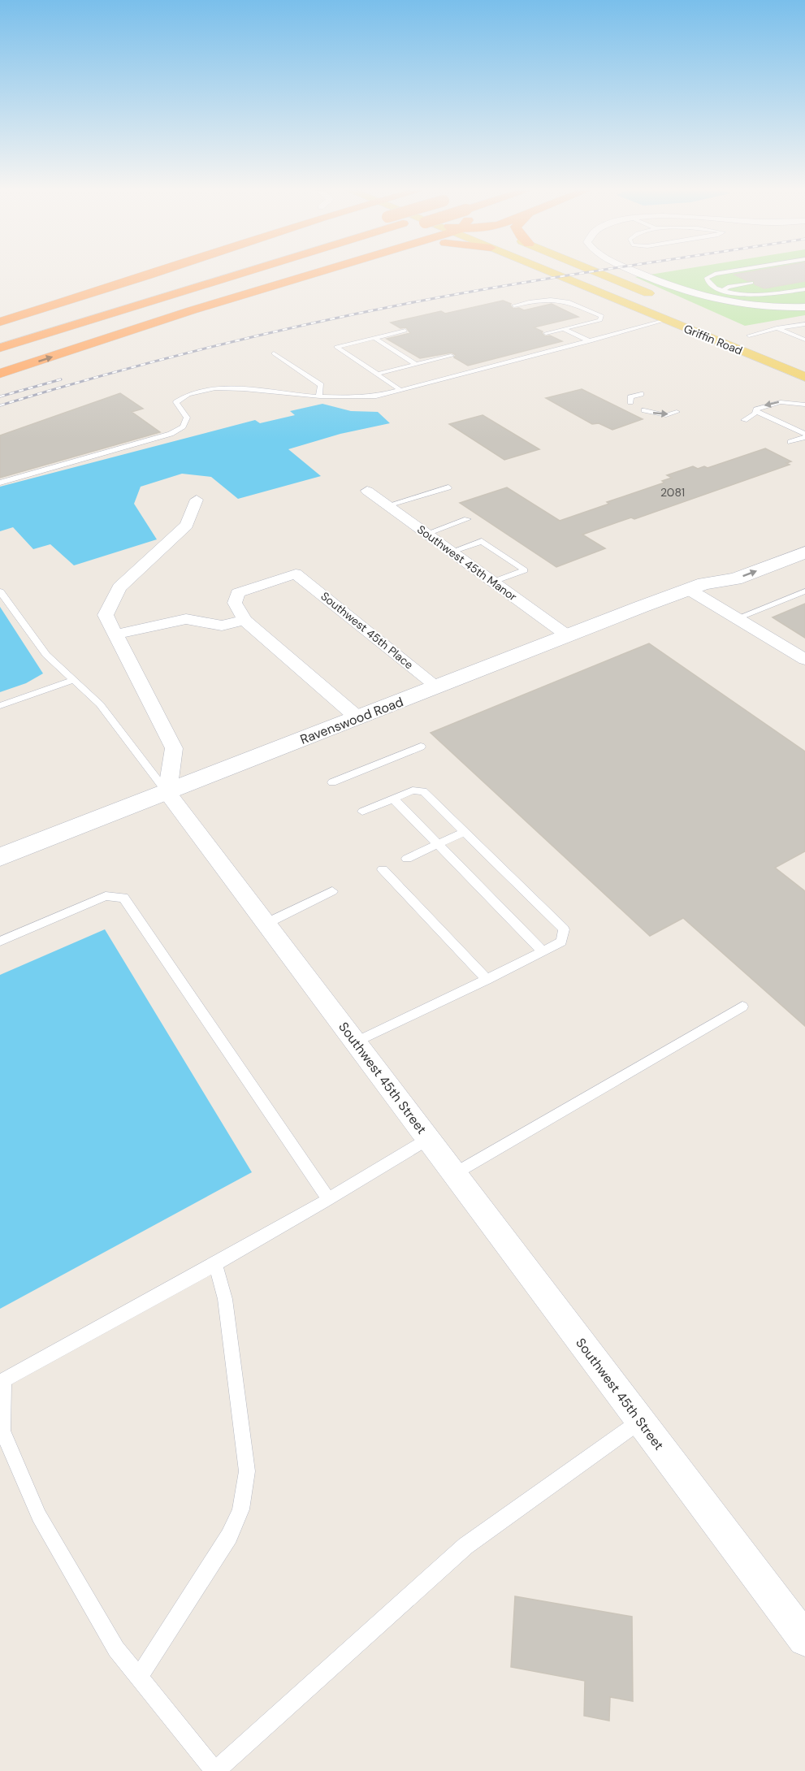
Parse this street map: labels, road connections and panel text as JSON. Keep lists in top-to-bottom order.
{
  "streets": {
    "main road": ["Griffin Road"],
    "street": [
      "Southwest 45th Manor",
      "Southwest 45th Place",
      "Ravenswood Road",
      "Southwest 45th Street"
    ]
  },
  "crossings": [
    ["Southwest 45th Manor", "Ravenswood Road"],
    ["Southwest 45th Place", "Ravenswood Road"],
    ["Ravenswood Road", "Southwest 45th Street"]
  ],
  "house_numbers": ["2081"]
}
